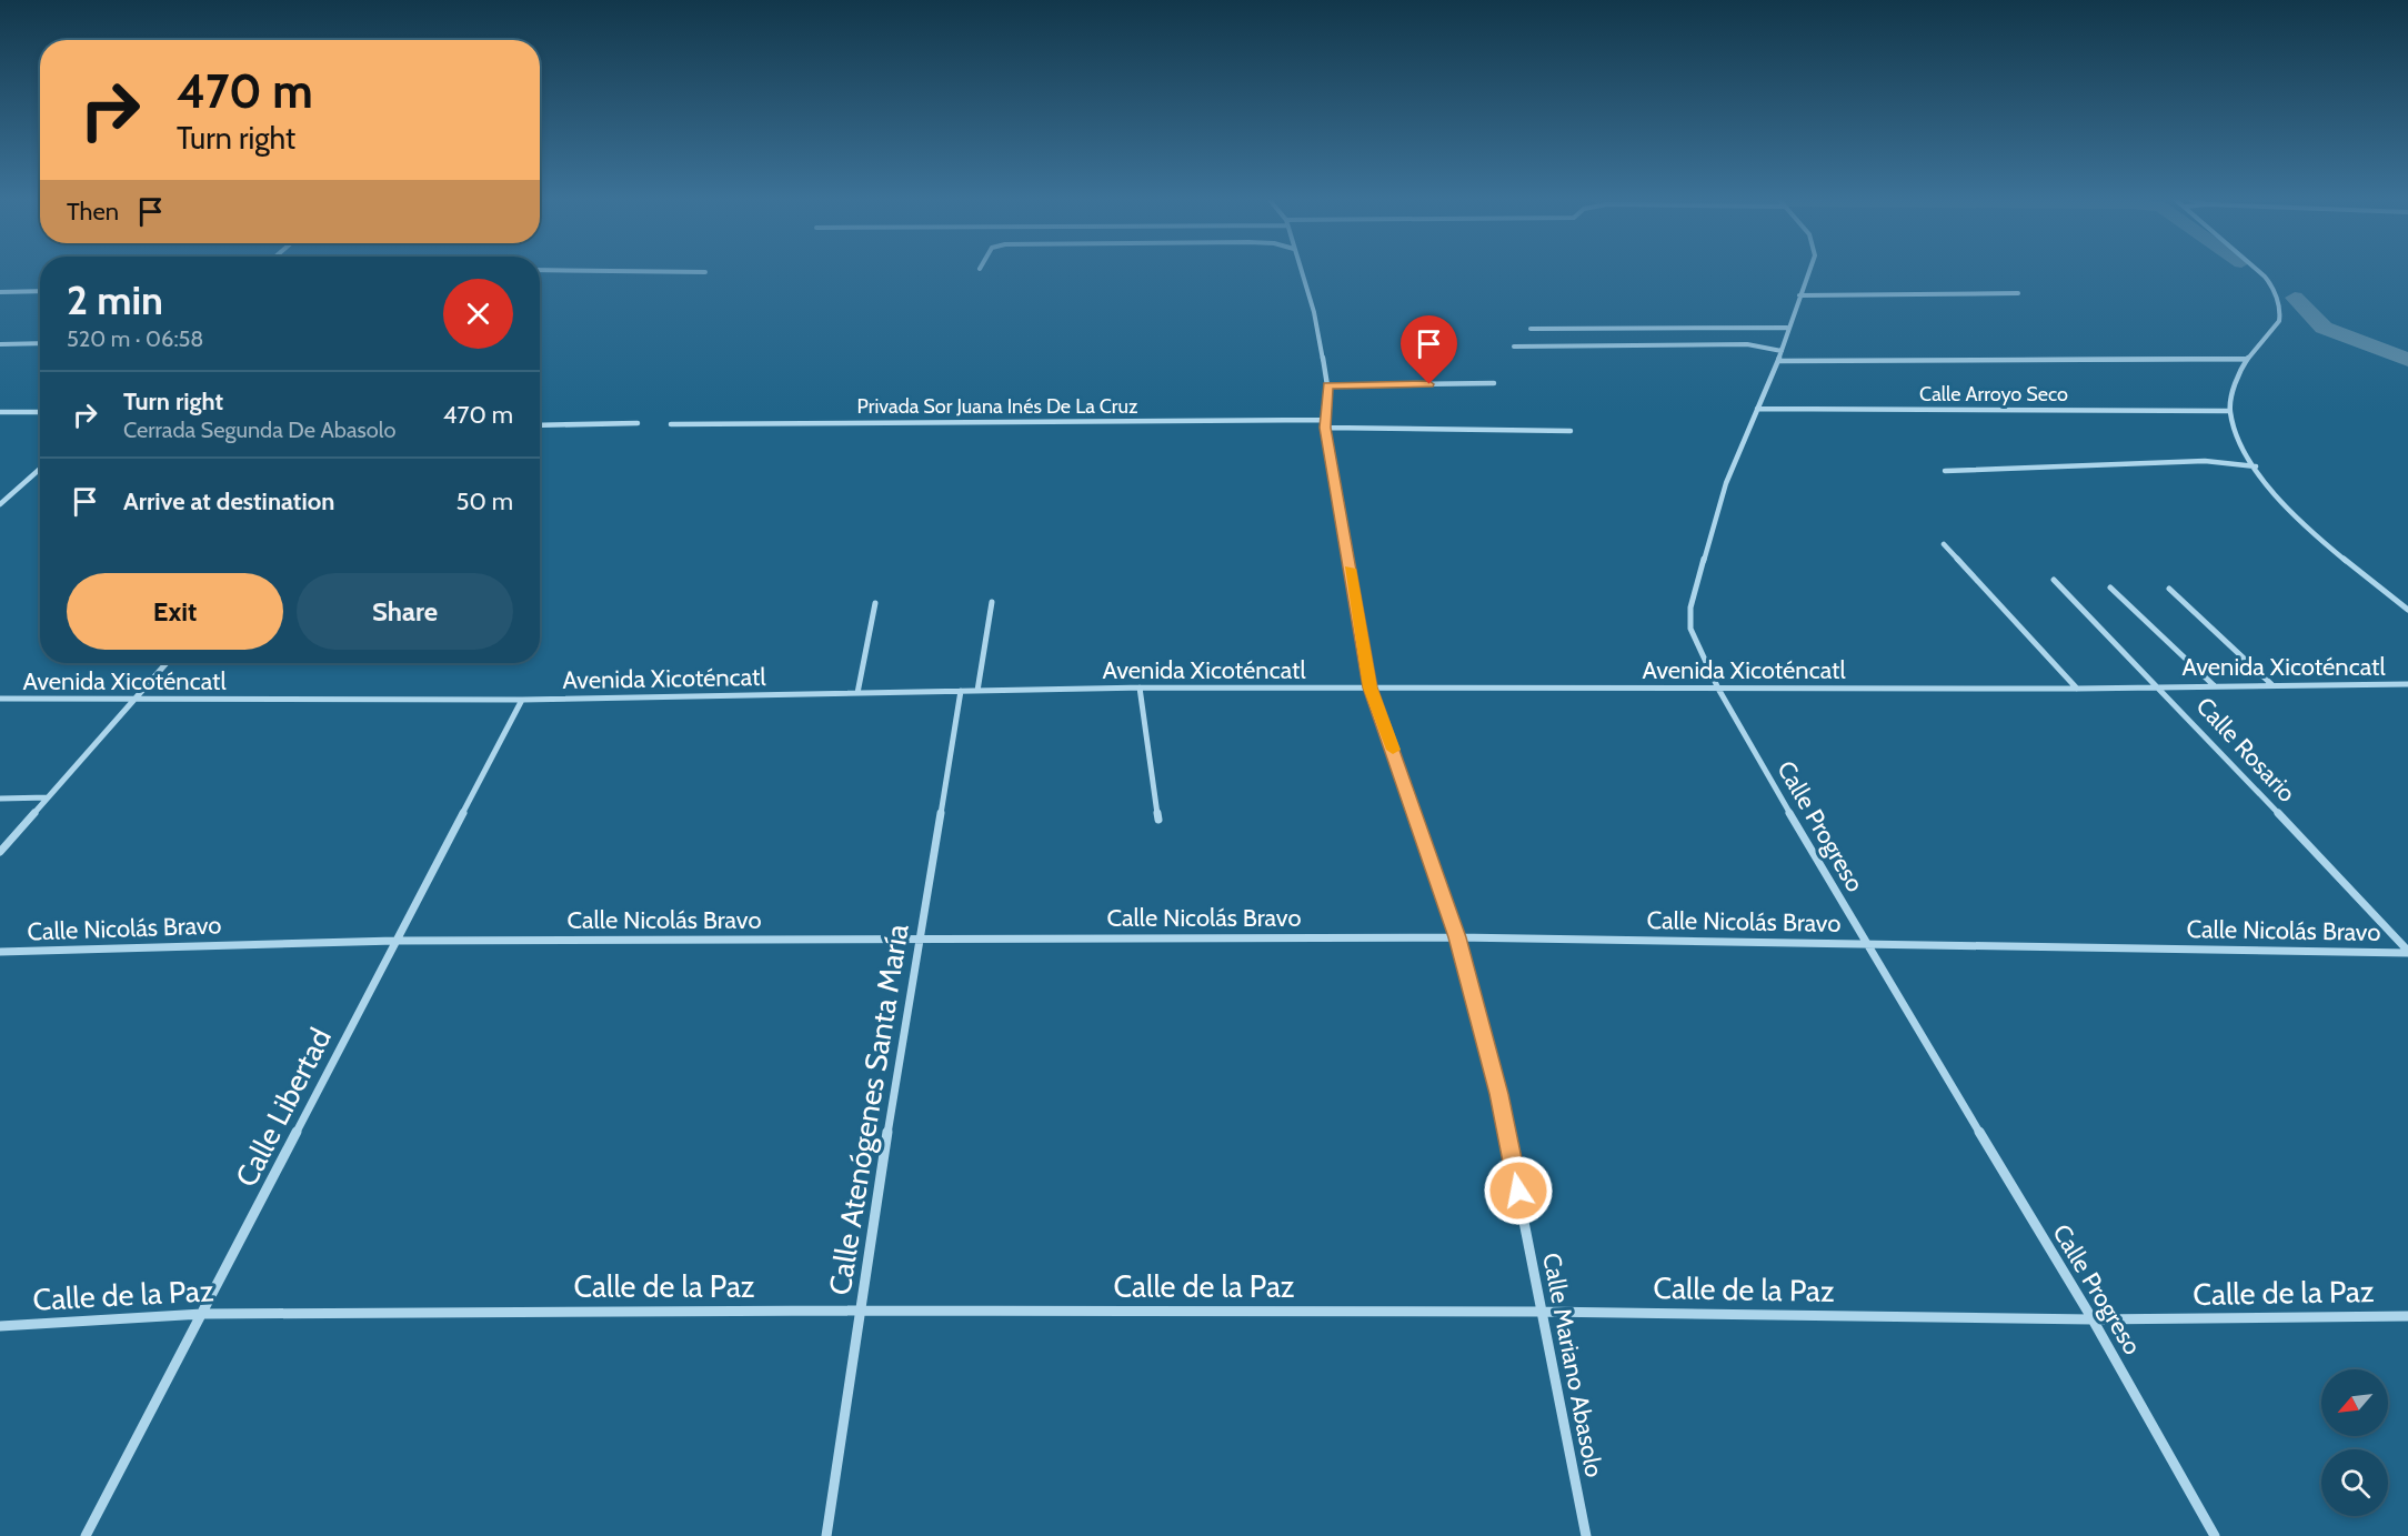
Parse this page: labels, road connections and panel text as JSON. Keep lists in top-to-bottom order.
{
  "streets": {
    "street": [
      "Calle Arroyo Seco",
      "Privada Sor Juana Inés De La Cruz",
      "Avenida Xicoténcatl",
      "Calle Rosario",
      "Calle Progreso",
      "Calle Nicolás Bravo",
      "Calle Libertad",
      "Calle Atenógenes Santa María",
      "Calle de la Paz",
      "Calle Mariano Abasolo"
    ]
  },
  "crossings": [
    ["Calle Arroyo Seco", "Calle Progreso"],
    ["Privada Sor Juana Inés De La Cruz", "Calle Mariano Abasolo"],
    ["Avenida Xicoténcatl", "Calle Rosario"],
    ["Avenida Xicoténcatl", "Calle Progreso"],
    ["Avenida Xicoténcatl", "Calle Libertad"],
    ["Avenida Xicoténcatl", "Calle Atenógenes Santa María"],
    ["Avenida Xicoténcatl", "Calle Mariano Abasolo"],
    ["Calle Rosario", "Calle Nicolás Bravo"],
    ["Calle Progreso", "Calle Nicolás Bravo"],
    ["Calle Progreso", "Calle de la Paz"],
    ["Calle Nicolás Bravo", "Calle Libertad"],
    ["Calle Nicolás Bravo", "Calle Atenógenes Santa María"],
    ["Calle Nicolás Bravo", "Calle Mariano Abasolo"],
    ["Calle Libertad", "Calle de la Paz"],
    ["Calle Atenógenes Santa María", "Calle de la Paz"],
    ["Calle de la Paz", "Calle Mariano Abasolo"]
  ],
  "north": "bottom left",
  "page": {
    "turn": ["470 m", "Turn right"],
    "then": "Then",
    "heading": ["2 min", "520 m · 06:58"],
    "list": [
      {
        "name": "Turn right",
        "note": "Cerrada Segunda De Abasolo",
        "value": "470 m"
      },
      {
        "name": "Arrive at destination",
        "value": "50 m"
      }
    ],
    "buttons": ["Exit", "Share"]
  }
}
